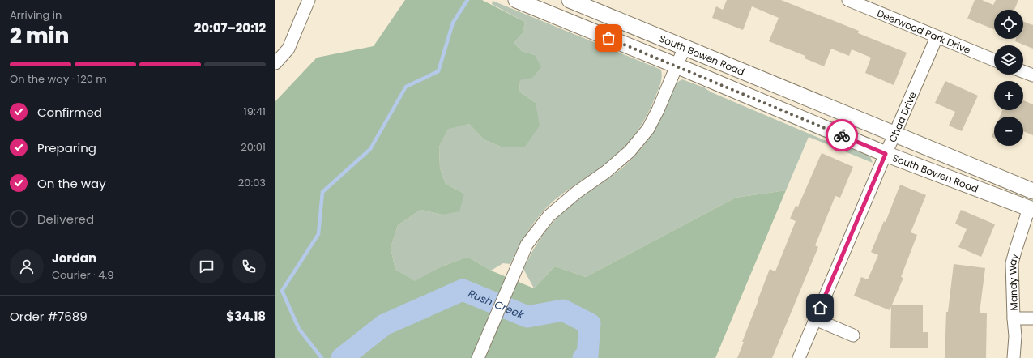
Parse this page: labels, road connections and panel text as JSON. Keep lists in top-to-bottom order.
{
  "streets": {
    "main road": ["South Bowen Road"],
    "street": ["Deerwood Park Drive", "Chad Drive", "Mandy Way"]
  },
  "crossings": [
    ["Deerwood Park Drive", "Chad Drive"],
    ["South Bowen Road", "Chad Drive"],
    ["South Bowen Road", "Mandy Way"]
  ],
  "water": ["Rush Creek"],
  "page": {
    "heading": ["2 min", "Arriving in", "20:07–20:12"],
    "panel": [
      "Jordan",
      "Courier · 4.9",
      "Order #7689",
      "$34.18"
    ],
    "map_buttons": ["+", "−"],
    "bar": "On the way · 120 m",
    "list": [
      ["Confirmed", "19:41"],
      ["Preparing", "20:01"],
      ["On the way", "20:03"],
      "Delivered"
    ]
  }
}
